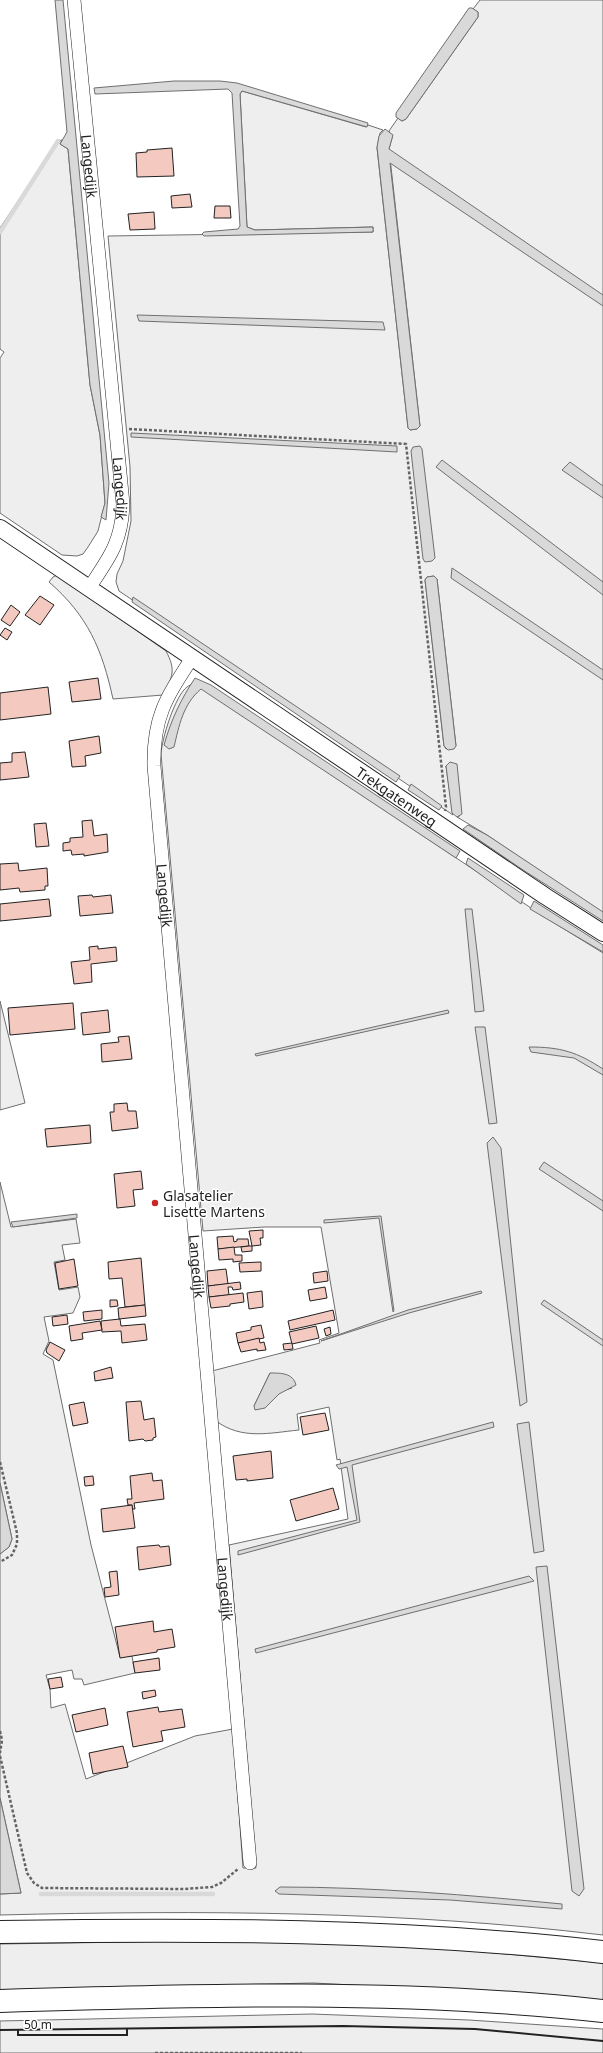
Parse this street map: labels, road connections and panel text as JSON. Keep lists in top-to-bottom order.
{
  "streets": {
    "street": ["Langedijk", "Trekgatenweg"]
  },
  "crossings": [
    ["Langedijk", "Trekgatenweg"]
  ],
  "places": ["Glasatelier Lisette Martens"],
  "scale_bar": "50 m"
}
